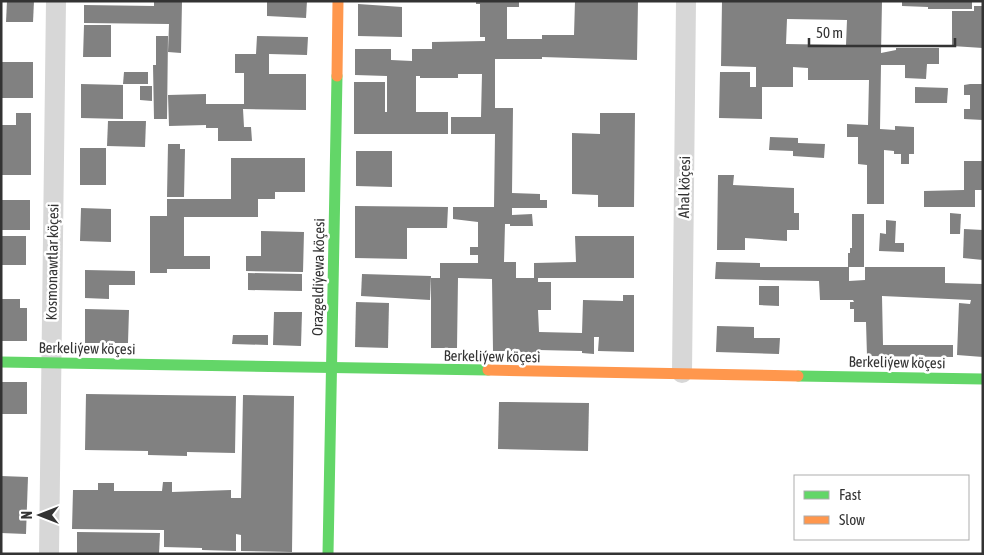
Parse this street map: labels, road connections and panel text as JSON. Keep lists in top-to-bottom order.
{
  "streets": {
    "street": [
      "Ahal köçesi",
      "Kosmonawtlar köçesi",
      "Orazgeldiýewa köçesi",
      "Berkeliýew köçesi"
    ]
  },
  "crossings": [
    ["Ahal köçesi", "Berkeliýew köçesi"],
    ["Kosmonawtlar köçesi", "Berkeliýew köçesi"],
    ["Orazgeldiýewa köçesi", "Berkeliýew köçesi"]
  ],
  "legend": ["Fast", "Slow"],
  "scale_bar": "50 m",
  "north": "left"
}
